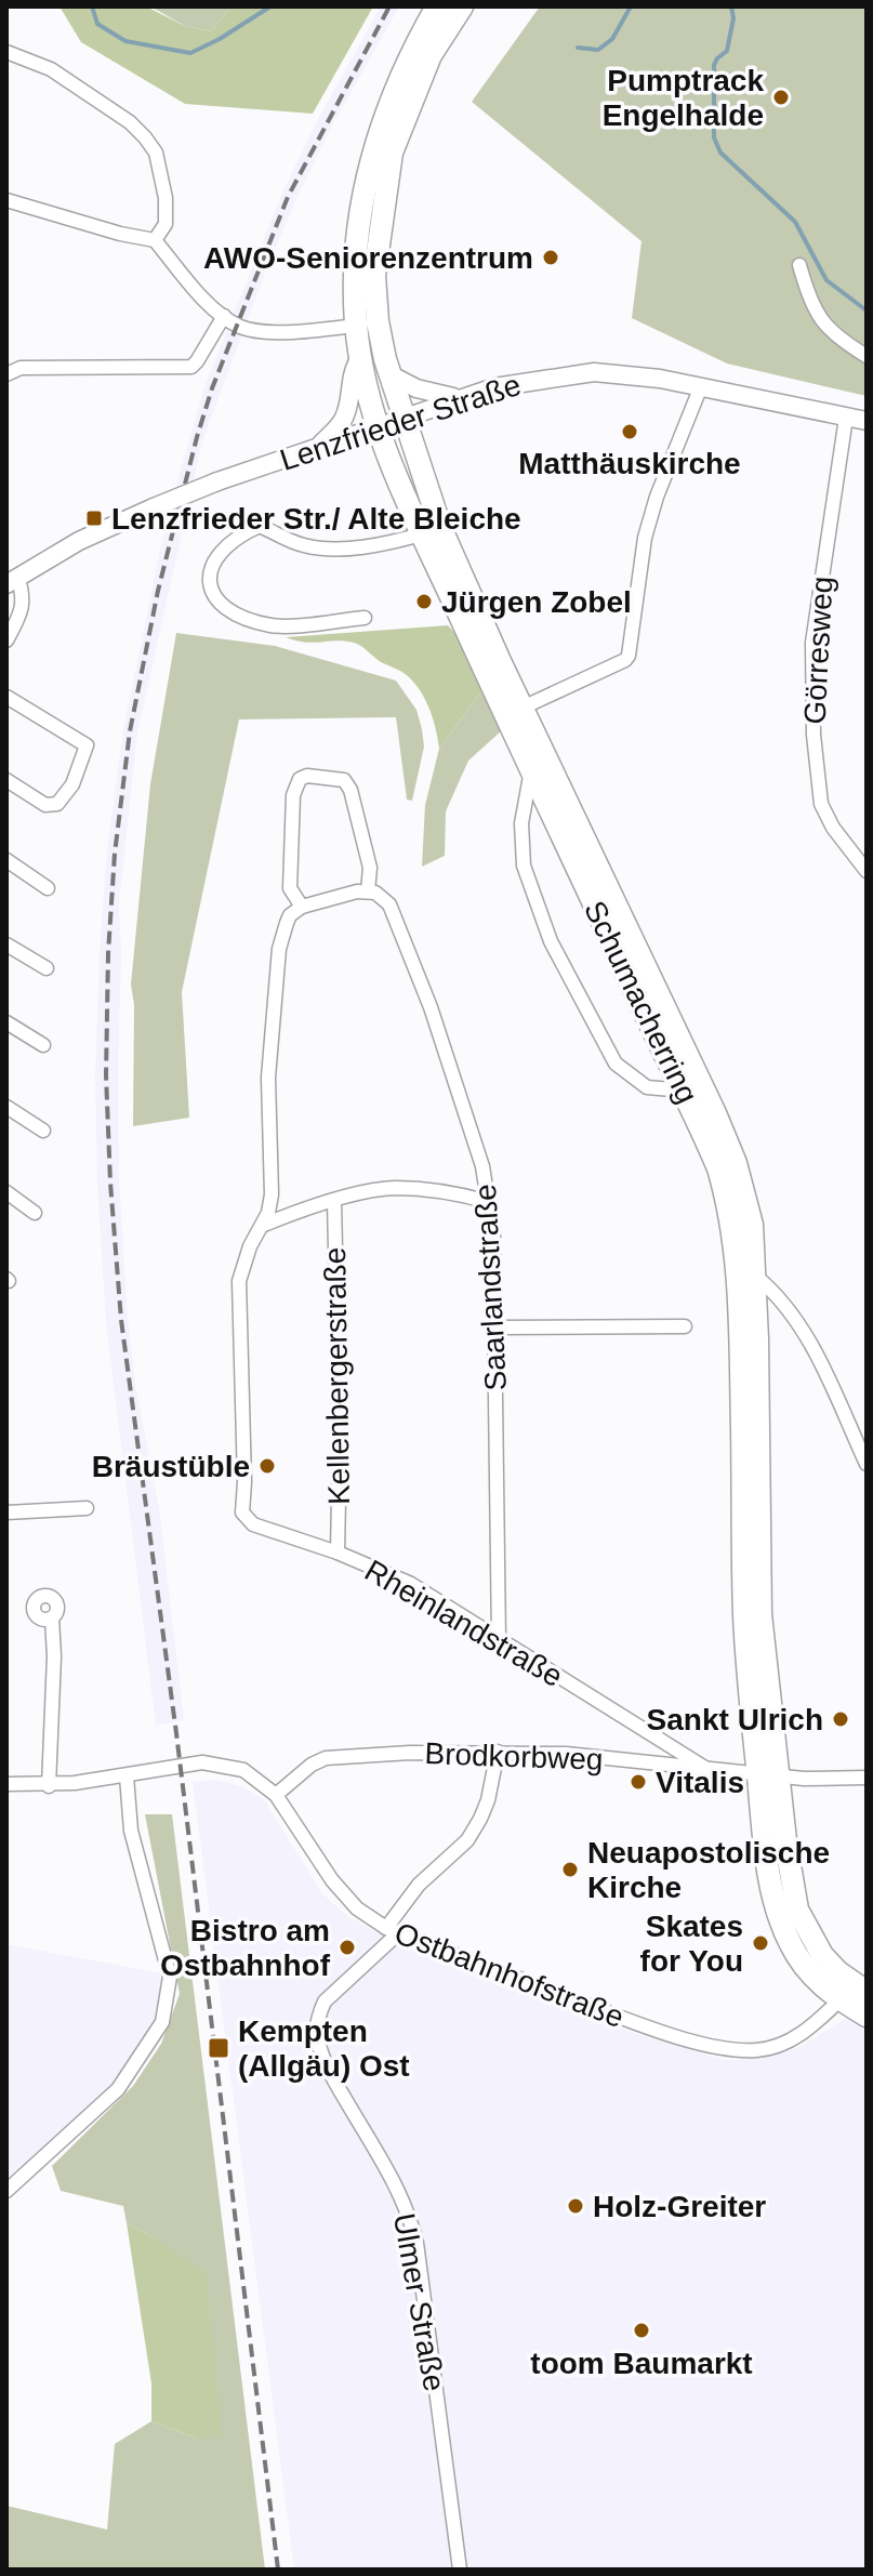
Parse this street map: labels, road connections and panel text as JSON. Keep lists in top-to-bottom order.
{
  "streets": {
    "main road": ["Schumacherring"],
    "street": [
      "Lenzfrieder Straße",
      "Görresweg",
      "Saarlandstraße",
      "Kellenbergerstraße",
      "Rheinlandstraße",
      "Brodkorbweg",
      "Ostbahnhofstraße",
      "Ulmer Straße"
    ]
  },
  "crossings": [
    ["Lenzfrieder Straße", "Görresweg"],
    ["Lenzfrieder Straße", "Schumacherring"],
    ["Schumacherring", "Brodkorbweg"],
    ["Schumacherring", "Ostbahnhofstraße"],
    ["Saarlandstraße", "Rheinlandstraße"],
    ["Kellenbergerstraße", "Rheinlandstraße"],
    ["Rheinlandstraße", "Brodkorbweg"],
    ["Brodkorbweg", "Ostbahnhofstraße"],
    ["Brodkorbweg", "Ulmer Straße"],
    ["Ostbahnhofstraße", "Ulmer Straße"]
  ],
  "places": {
    "other": [
      "Pumptrack Engelhalde",
      "AWO-Seniorenzentrum",
      "Matthäuskirche",
      "Jürgen Zobel",
      "Bräustüble",
      "Sankt Ulrich",
      "Vitalis",
      "Neuapostolische Kirche",
      "Skates for You",
      "Bistro am Ostbahnhof",
      "Holz-Greiter",
      "toom Baumarkt"
    ],
    "transit": ["Lenzfrieder Str./ Alte Bleiche", "Kempten (Allgäu) Ost"]
  }
}
